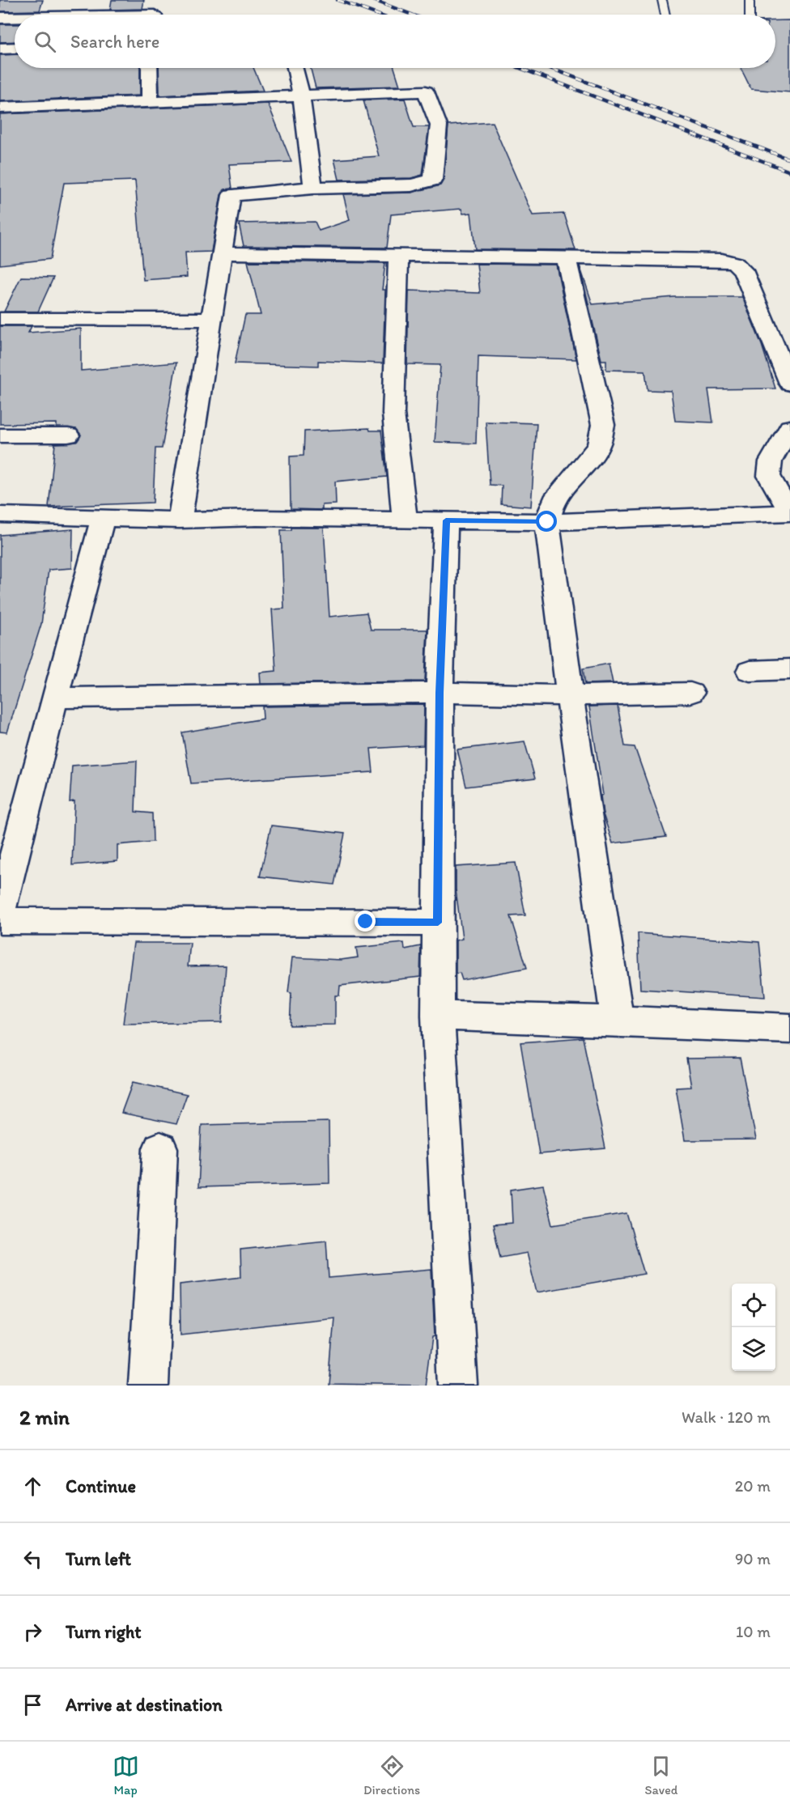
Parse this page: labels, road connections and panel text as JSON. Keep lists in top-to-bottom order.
{
  "page": {
    "search": "Search here",
    "heading": ["2 min", "Walk · 120 m"],
    "list": [
      ["Continue", "20 m"],
      ["Turn left", "90 m"],
      ["Turn right", "10 m"],
      "Arrive at destination"
    ],
    "nav": ["Map", "Directions", "Saved"]
  }
}
